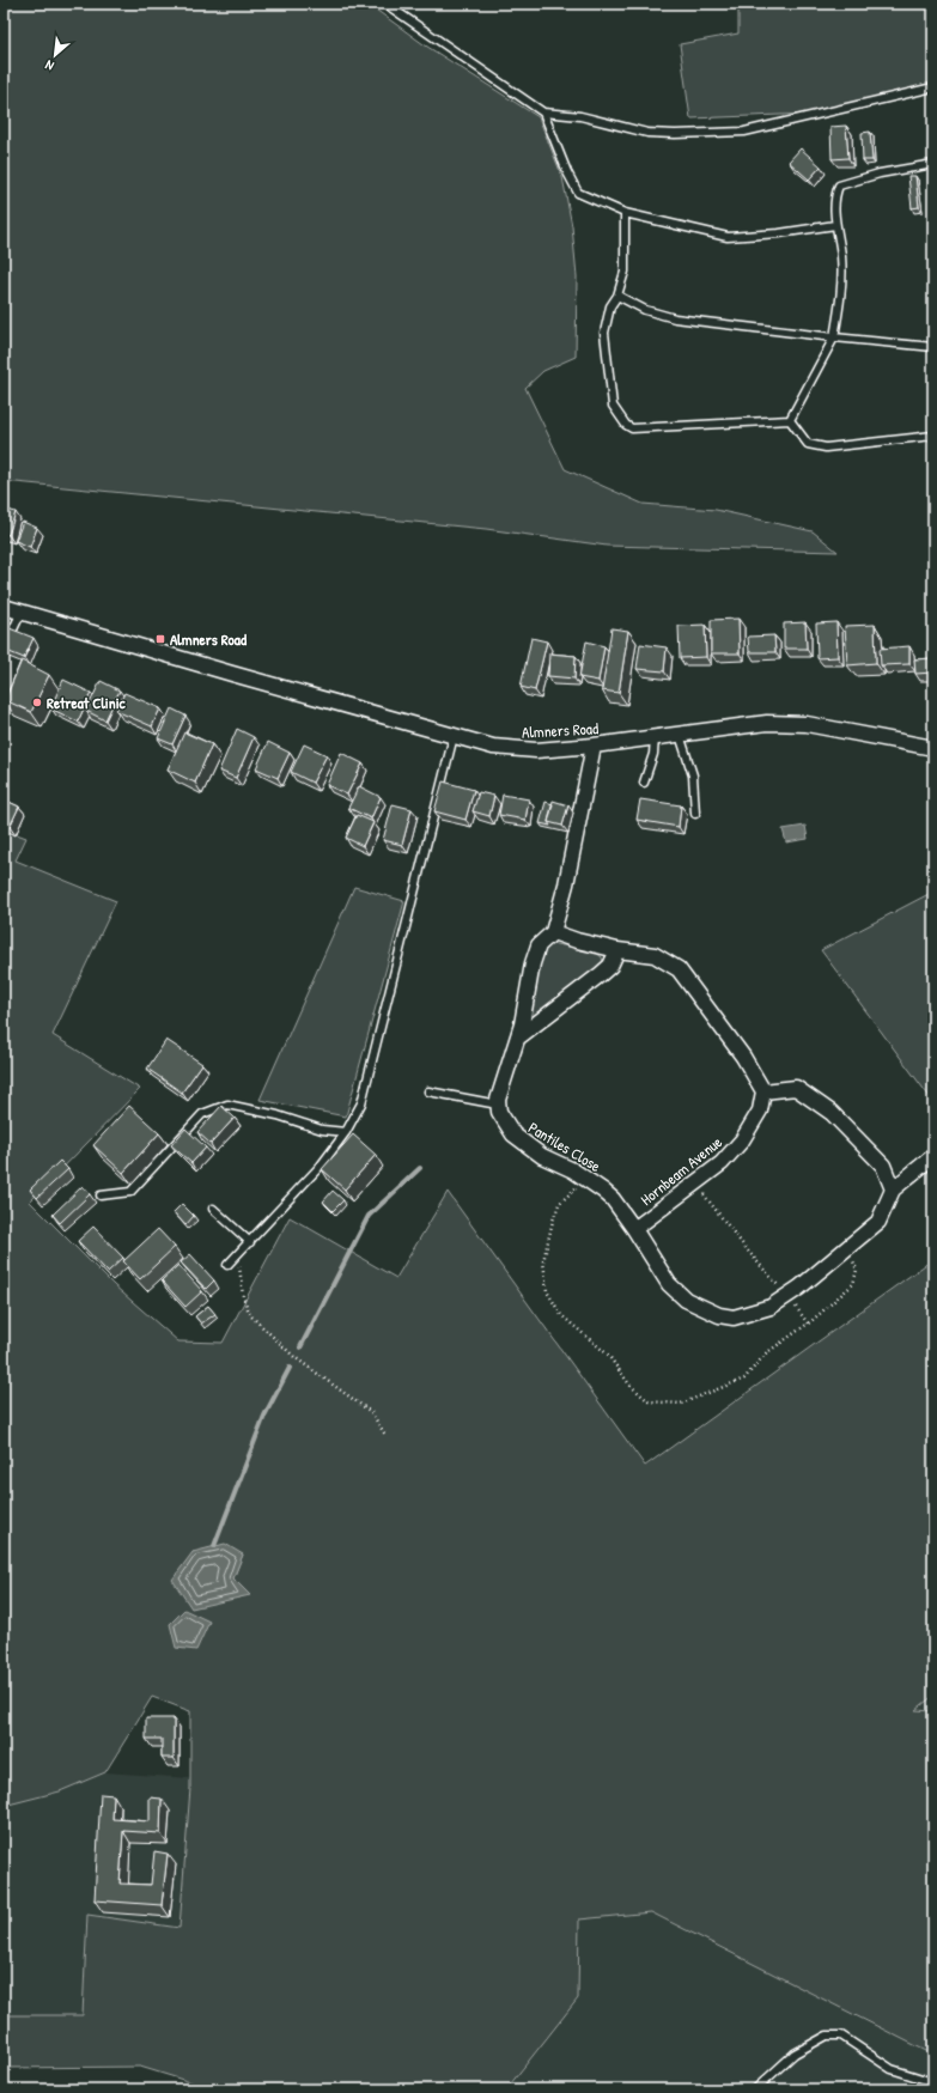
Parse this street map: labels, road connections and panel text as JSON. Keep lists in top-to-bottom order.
{
  "streets": {
    "street": ["Almners Road", "Pantiles Close", "Hornbeam Avenue"]
  },
  "crossings": [
    ["Pantiles Close", "Hornbeam Avenue"]
  ],
  "places": {
    "transit": ["Almners Road"],
    "other": ["Retreat Clinic"]
  },
  "north": "bottom left"
}
